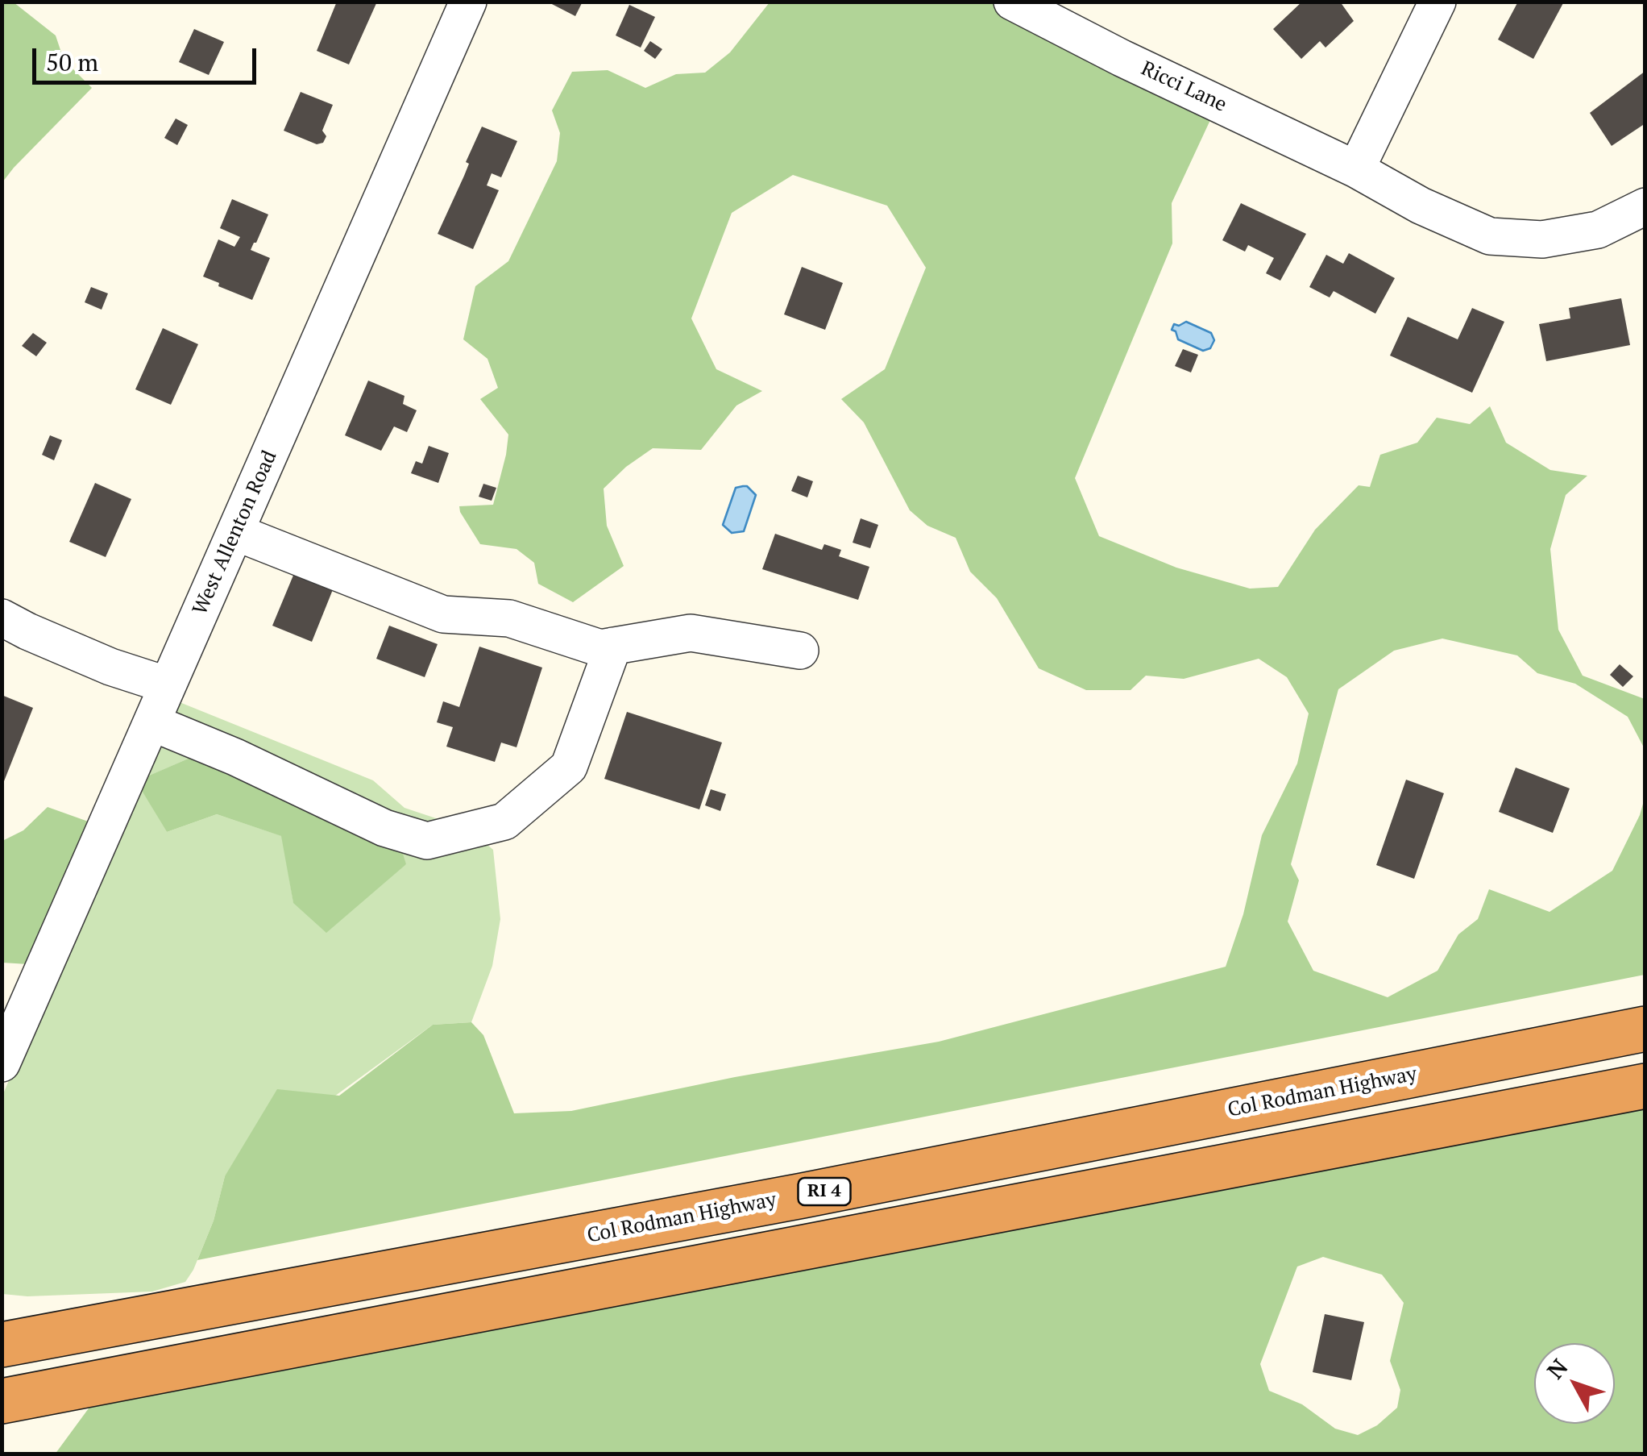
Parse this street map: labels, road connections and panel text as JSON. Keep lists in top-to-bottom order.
{
  "streets": {
    "highway": ["Col Rodman Highway", "RI 4"],
    "street": ["Ricci Lane", "West Allenton Road"]
  },
  "scale_bar": "50 m",
  "north": "top left"
}
